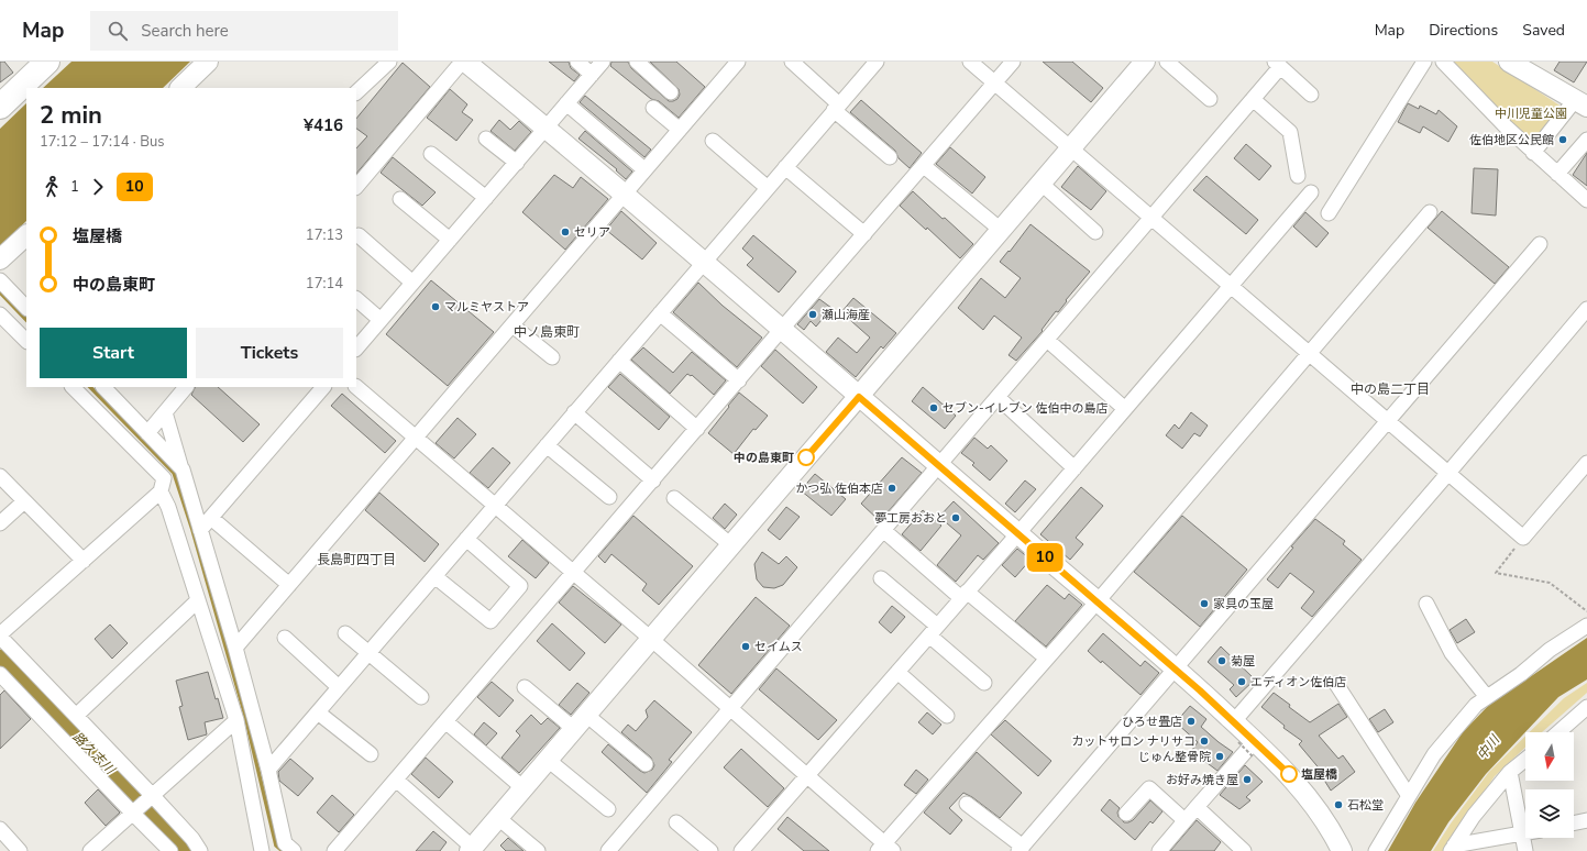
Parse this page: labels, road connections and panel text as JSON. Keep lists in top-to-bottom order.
{
  "districts": ["中ノ島東町", "中の島二丁目", "長島町四丁目"],
  "water": ["中川", "路久志川"],
  "parks": ["中川児童公園"],
  "places": [
    "佐伯地区公民館",
    "セリア",
    "マルミヤストア",
    "瀬山海産",
    "セブン-イレブン 佐伯中の島店",
    "中の島東町",
    "かつ弘 佐伯本店",
    "夢工房おおと",
    "家具の玉屋",
    "セイムス",
    "菊屋",
    "エディオン佐伯店",
    "ひろせ畳店",
    "カットサロン ナリサコ",
    "じゅん整骨院",
    "塩屋橋",
    "お好み焼き屋",
    "石松堂"
  ],
  "lines": ["bus line 10"],
  "north": "bottom",
  "page": {
    "header": "Map",
    "search": "Search here",
    "nav": ["Map", "Directions", "Saved"],
    "on_map": "10",
    "heading": ["2 min", "17:12 – 17:14 · Bus", "¥416"],
    "legs": ["1", "10"],
    "list": [
      {
        "name": "塩屋橋",
        "value": "17:13"
      },
      {
        "name": "中の島東町",
        "value": "17:14"
      }
    ],
    "buttons": ["Start", "Tickets"]
  }
}
